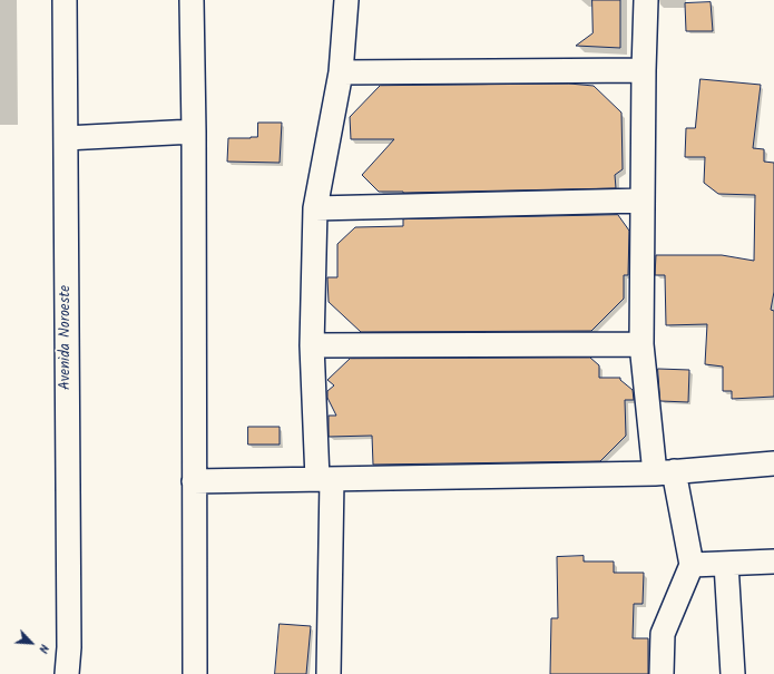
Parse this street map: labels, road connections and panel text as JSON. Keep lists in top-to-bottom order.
{
  "streets": {
    "street": ["Avenida Noroeste"]
  },
  "north": "bottom right"
}
